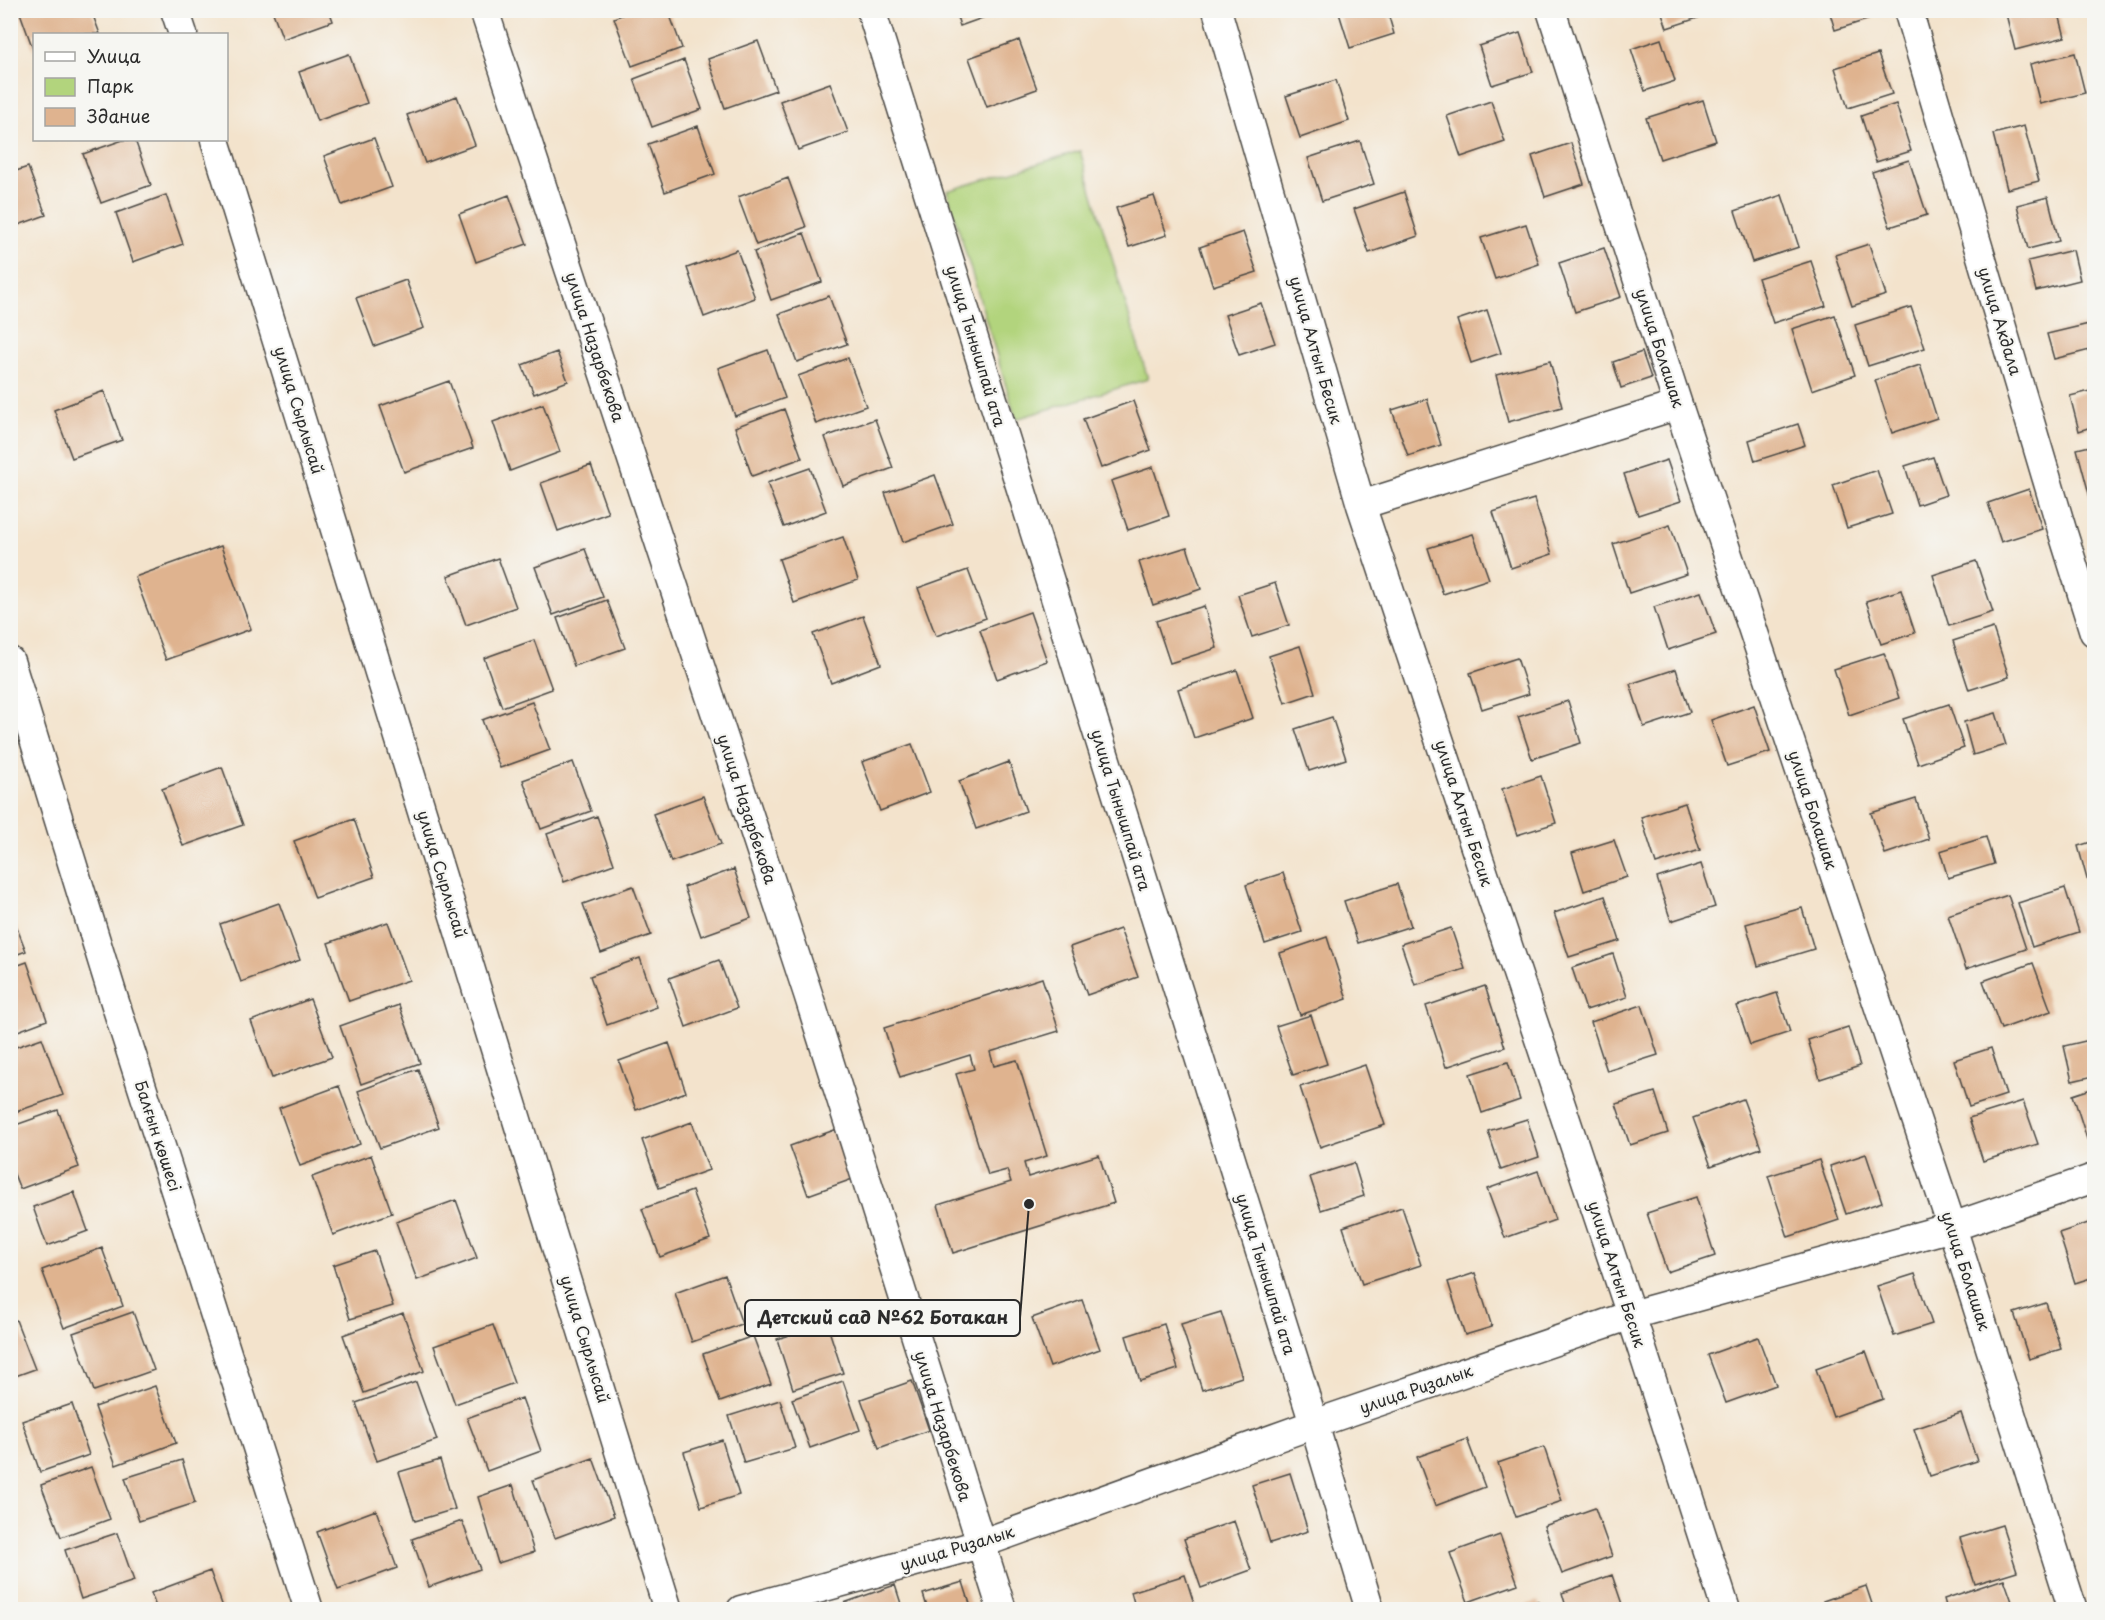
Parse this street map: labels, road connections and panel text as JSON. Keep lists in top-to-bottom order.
{
  "streets": {
    "street": [
      "улица Акдала",
      "улица Тынышпай ата",
      "улица Назарбекова",
      "улица Болашак",
      "улица Алтын Бесик",
      "улица Сырлысай",
      "Балғын көшесі",
      "улица Ризалык"
    ]
  },
  "crossings": [
    ["улица Тынышпай ата", "улица Ризалык"],
    ["улица Назарбекова", "улица Ризалык"],
    ["улица Болашак", "улица Ризалык"],
    ["улица Алтын Бесик", "улица Ризалык"]
  ],
  "places": ["Детский сад №62 Ботакан"],
  "legend": ["Улица", "Парк", "Здание"]
}
